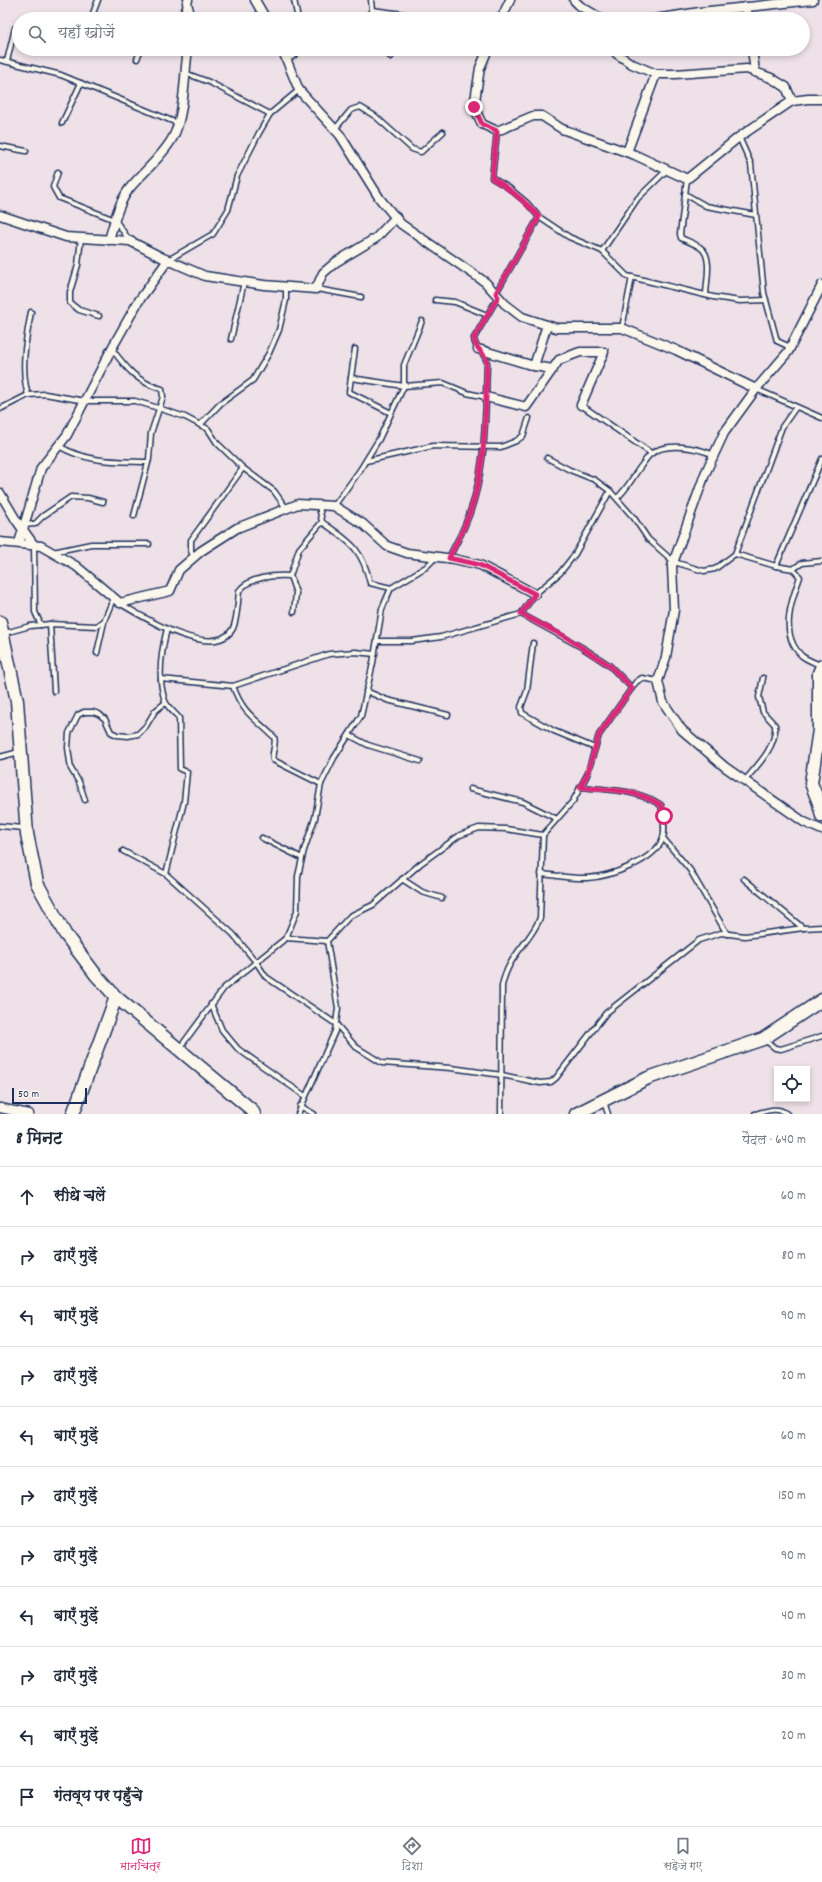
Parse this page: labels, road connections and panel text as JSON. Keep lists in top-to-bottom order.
{
  "scale_bar": "50 m",
  "page": {
    "search": "यहाँ खोजें",
    "scale": "50 m",
    "heading": ["8 मिनट", "पैदल · 640 m"],
    "list": [
      ["सीधे चलें", "60 m"],
      ["दाएँ मुड़ें", "80 m"],
      ["बाएँ मुड़ें", "90 m"],
      ["दाएँ मुड़ें", "20 m"],
      ["बाएँ मुड़ें", "60 m"],
      ["दाएँ मुड़ें", "150 m"],
      ["दाएँ मुड़ें", "90 m"],
      ["बाएँ मुड़ें", "40 m"],
      ["दाएँ मुड़ें", "30 m"],
      ["बाएँ मुड़ें", "20 m"],
      "गंतव्य पर पहुँचे"
    ],
    "nav": ["मानचित्र", "दिशा", "सहेजे गए"]
  }
}
